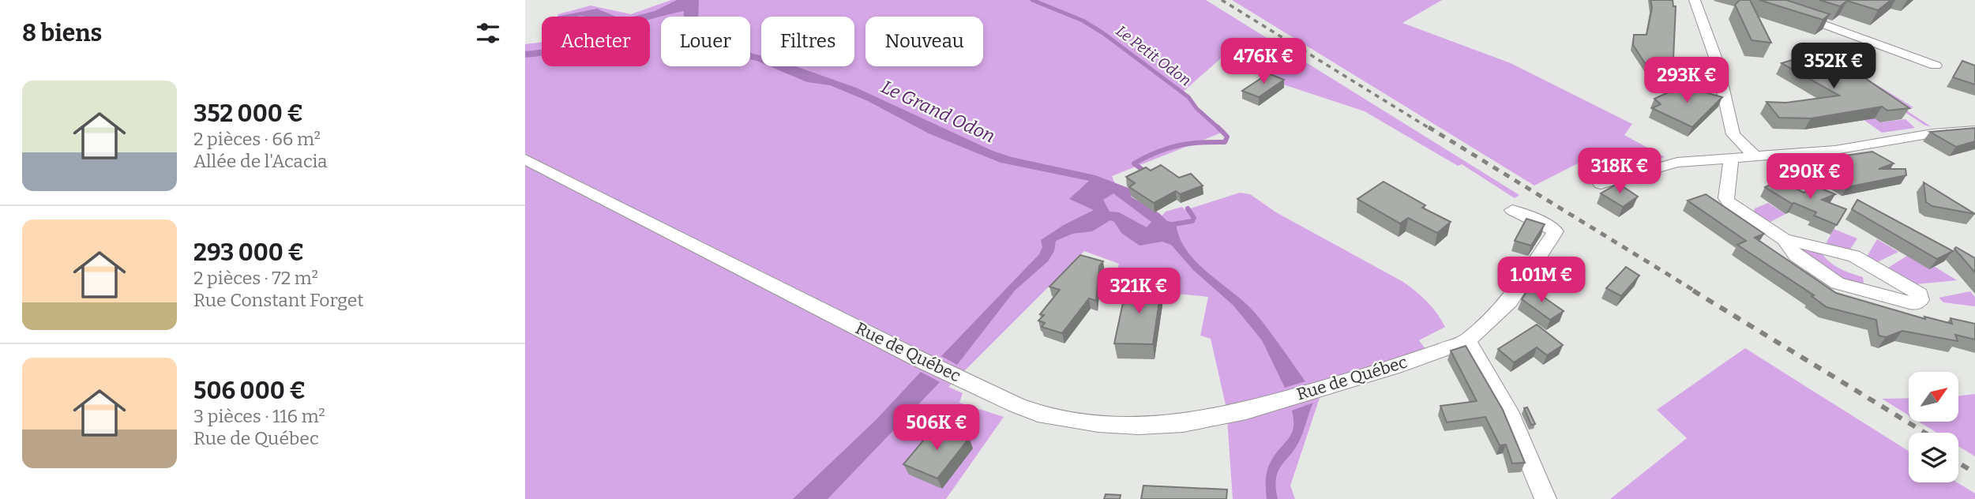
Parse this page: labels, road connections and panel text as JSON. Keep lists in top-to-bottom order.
{
  "streets": {
    "street": ["Rue de Québec"]
  },
  "water": ["Le Petit Odon", "Le Grand Odon"],
  "north": "top right",
  "page": {
    "heading": "8 biens",
    "chip": [
      "Acheter",
      "Louer",
      "Filtres",
      "Nouveau"
    ],
    "price": [
      "476K €",
      "352K €",
      "293K €",
      "318K €",
      "290K €",
      "1.01M €",
      "321K €",
      "506K €"
    ],
    "list": [
      {
        "name": "352 000 €",
        "note": "2 pièces · 66 m² · Allée de l'Acacia"
      },
      {
        "name": "293 000 €",
        "note": "2 pièces · 72 m² · Rue Constant Forget"
      },
      {
        "name": "506 000 €",
        "note": "3 pièces · 116 m² · Rue de Québec"
      }
    ]
  }
}
